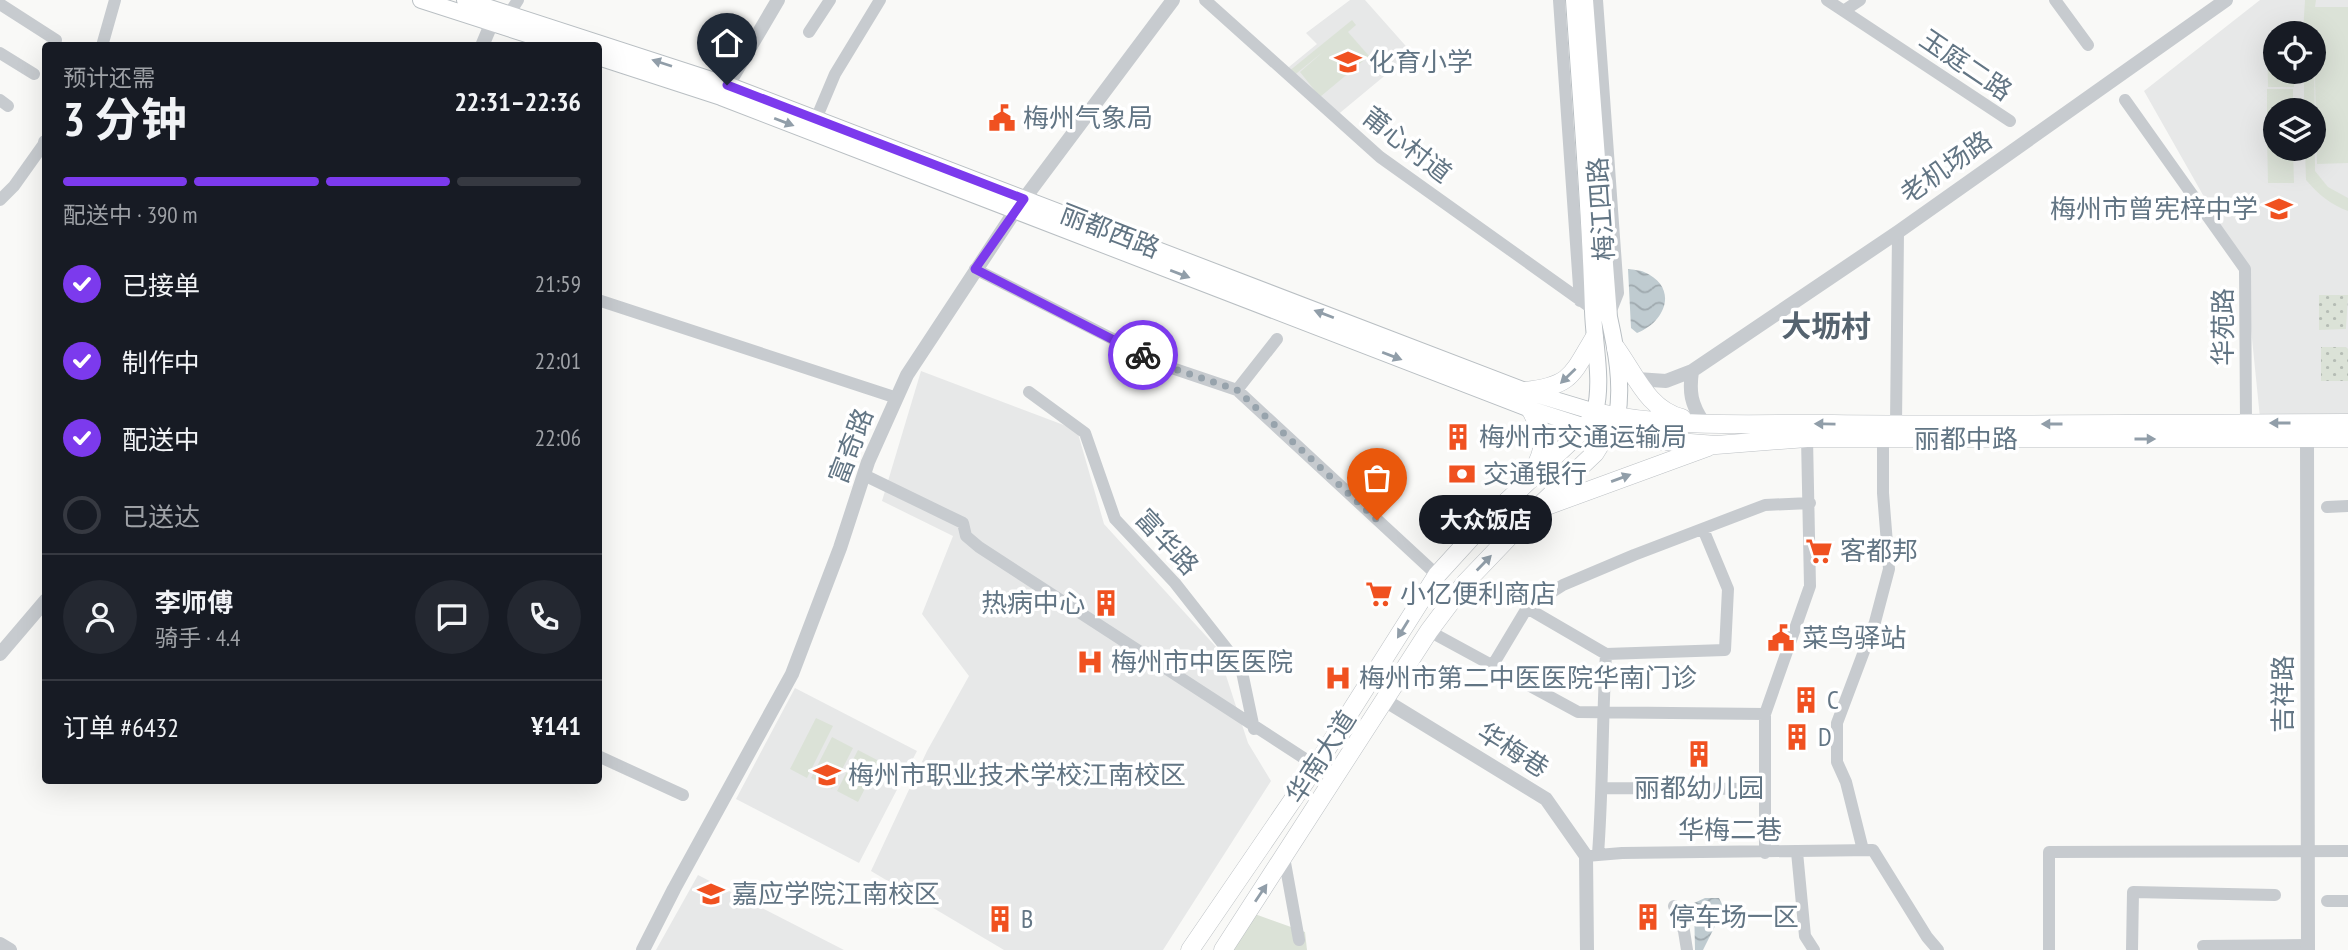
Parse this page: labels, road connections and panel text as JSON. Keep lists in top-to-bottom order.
{
  "streets": {
    "main road": [
      "梅江四路",
      "丽都西路",
      "丽都中路",
      "华南大道"
    ],
    "street": [
      "玉庭二路",
      "莆心村道",
      "老机场路",
      "华苑路",
      "富奇路",
      "富华路",
      "吉祥路",
      "华梅巷",
      "华梅二巷"
    ]
  },
  "crossings": [
    ["莆心村道", "梅江四路"],
    ["梅江四路", "丽都西路"],
    ["梅江四路", "丽都中路"],
    ["梅江四路", "华南大道"],
    ["丽都西路", "丽都中路"],
    ["丽都西路", "富奇路"],
    ["丽都西路", "华南大道"],
    ["华苑路", "丽都中路"],
    ["丽都中路", "吉祥路"],
    ["丽都中路", "华南大道"],
    ["华梅巷", "华南大道"],
    ["华梅巷", "华梅二巷"]
  ],
  "districts": ["大坜村"],
  "places": {
    "school or university": [
      "化育小学",
      "梅州市曾宪梓中学",
      "梅州市职业技术学校江南校区",
      "嘉应学院江南校区"
    ],
    "public building": ["梅州气象局", "菜鸟驿站"],
    "building": [
      "梅州市交通运输局",
      "热病中心",
      "C",
      "D",
      "丽都幼儿园",
      "停车场一区",
      "B"
    ],
    "bank": ["交通银行"],
    "other": ["大众饭店"],
    "supermarket": ["客都邦", "小亿便利商店"],
    "hospital": ["梅州市中医医院", "梅州市第二中医医院华南门诊"]
  },
  "page": {
    "heading": ["3 分钟", "预计还需", "22:31–22:36"],
    "panel": [
      "李师傅",
      "骑手 · 4.4",
      "订单 #6432",
      "¥141"
    ],
    "bar": "配送中 · 390 m",
    "list": [
      ["已接单", "21:59"],
      ["制作中", "22:01"],
      ["配送中", "22:06"],
      "已送达"
    ],
    "bubble": "大众饭店"
  }
}
